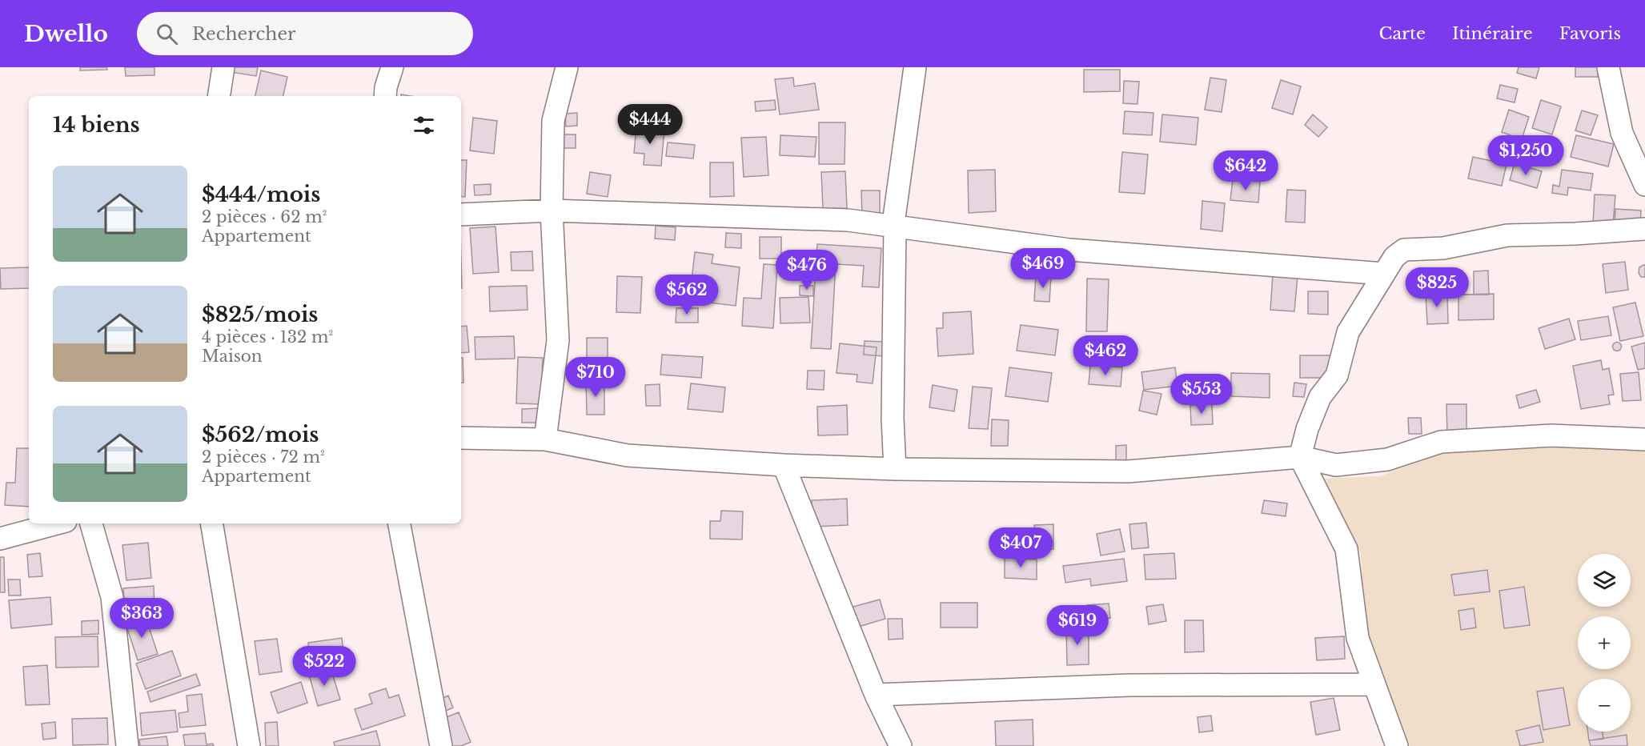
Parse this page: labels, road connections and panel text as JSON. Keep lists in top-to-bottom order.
{
  "page": {
    "header": "Dwello",
    "search": "Rechercher",
    "nav": ["Carte", "Itinéraire", "Favoris"],
    "heading": "14 biens",
    "price": [
      "$444",
      "$1,250",
      "$642",
      "$469",
      "$476",
      "$825",
      "$562",
      "$462",
      "$710",
      "$553",
      "$407",
      "$363",
      "$619",
      "$522"
    ],
    "list": [
      {
        "name": "$444/mois",
        "note": "2 pièces · 62 m² · Appartement"
      },
      {
        "name": "$825/mois",
        "note": "4 pièces · 132 m² · Maison"
      },
      {
        "name": "$562/mois",
        "note": "2 pièces · 72 m² · Appartement"
      }
    ],
    "map_buttons": ["+", "−"]
  }
}
